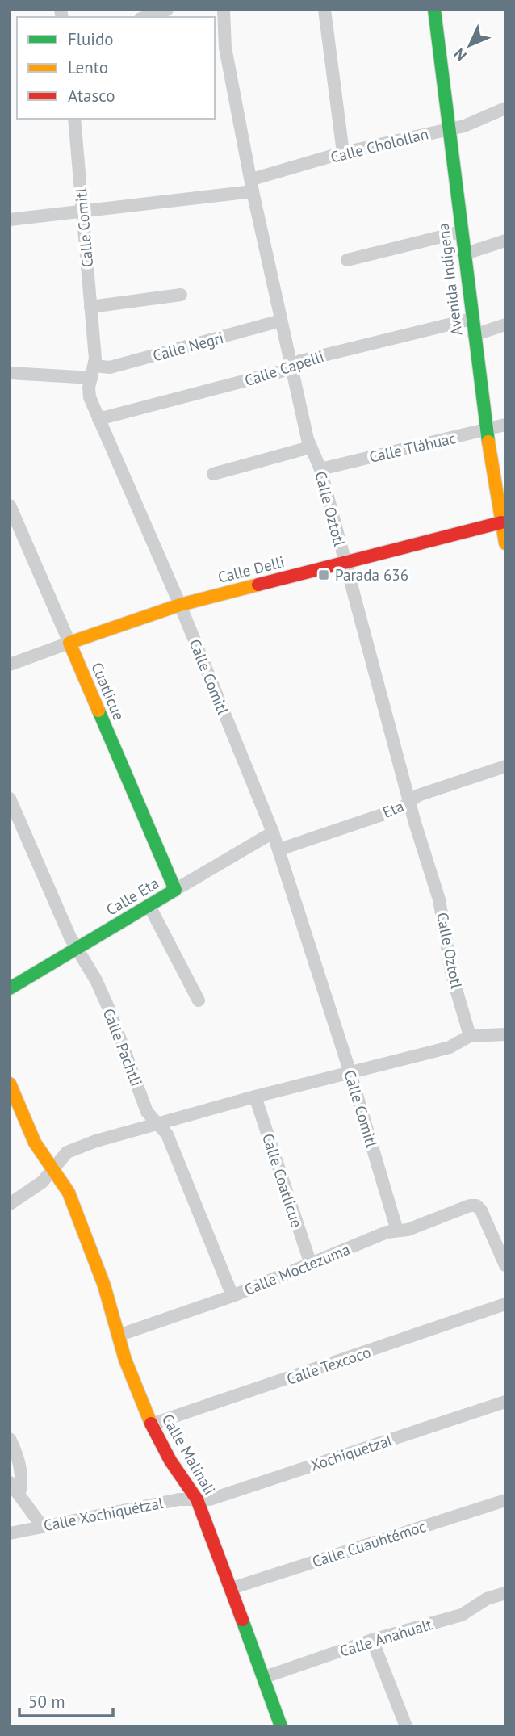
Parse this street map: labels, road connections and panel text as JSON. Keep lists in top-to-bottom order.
{
  "streets": {
    "street": [
      "Calle Cholollan",
      "Calle Comitl",
      "Avenida Indígena",
      "Calle Negri",
      "Calle Capelli",
      "Calle Tláhuac",
      "Calle Oztotl",
      "Calle Delli",
      "Cuatlicue",
      "Eta",
      "Calle Eta",
      "Calle Pachtli",
      "Calle Coatlicue",
      "Calle Moctezuma",
      "Calle Texcoco",
      "Xochiquetzal",
      "Calle Malinali",
      "Calle Xochiquétzal",
      "Calle Cuauhtémoc",
      "Calle Anahualt"
    ]
  },
  "crossings": [
    ["Calle Cholollan", "Calle Comitl"],
    ["Calle Cholollan", "Avenida Indígena"],
    ["Calle Cholollan", "Calle Oztotl"],
    ["Calle Comitl", "Calle Negri"],
    ["Calle Comitl", "Calle Capelli"],
    ["Calle Comitl", "Calle Delli"],
    ["Calle Comitl", "Eta"],
    ["Calle Comitl", "Calle Eta"],
    ["Calle Comitl", "Calle Moctezuma"],
    ["Avenida Indígena", "Calle Capelli"],
    ["Avenida Indígena", "Calle Tláhuac"],
    ["Avenida Indígena", "Calle Delli"],
    ["Calle Negri", "Calle Oztotl"],
    ["Calle Capelli", "Calle Oztotl"],
    ["Calle Tláhuac", "Calle Oztotl"],
    ["Calle Oztotl", "Calle Delli"],
    ["Calle Oztotl", "Eta"],
    ["Calle Delli", "Cuatlicue"],
    ["Cuatlicue", "Calle Eta"],
    ["Calle Eta", "Calle Pachtli"],
    ["Calle Pachtli", "Calle Moctezuma"],
    ["Calle Coatlicue", "Calle Moctezuma"],
    ["Calle Moctezuma", "Calle Malinali"],
    ["Calle Texcoco", "Calle Malinali"],
    ["Xochiquetzal", "Calle Malinali"],
    ["Xochiquetzal", "Calle Xochiquétzal"],
    ["Calle Malinali", "Calle Xochiquétzal"],
    ["Calle Malinali", "Calle Cuauhtémoc"],
    ["Calle Malinali", "Calle Anahualt"]
  ],
  "places": {
    "transit": ["Parada 636"]
  },
  "legend": ["Fluido", "Lento", "Atasco"],
  "scale_bar": "50 m",
  "north": "bottom left"
}
